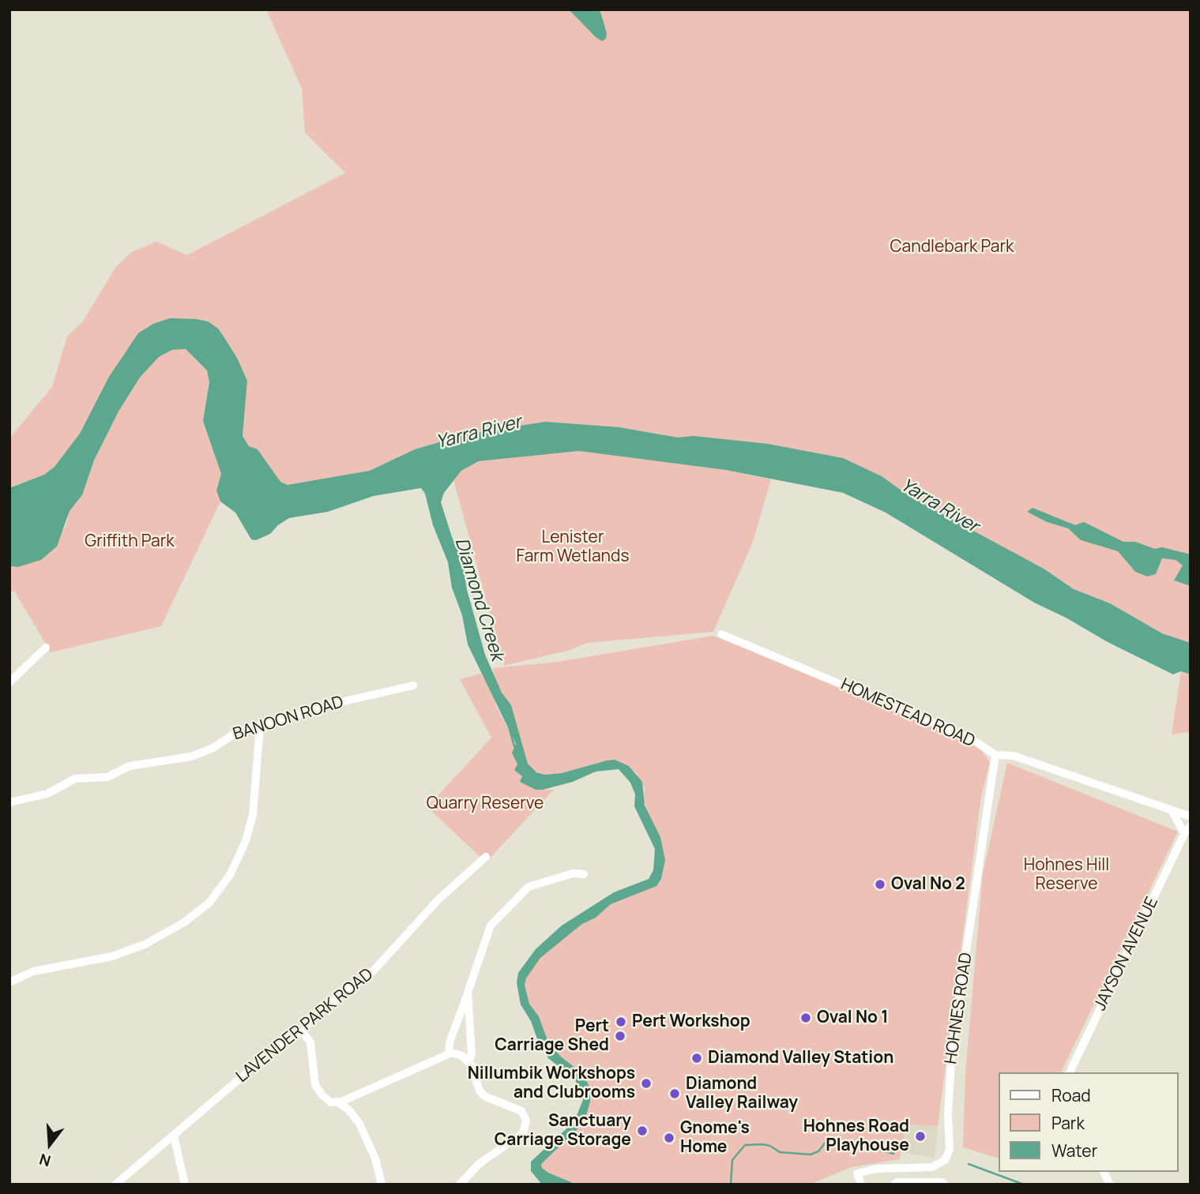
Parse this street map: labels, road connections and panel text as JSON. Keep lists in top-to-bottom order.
{
  "streets": {
    "street": [
      "HOMESTEAD ROAD",
      "BANOON ROAD",
      "JAYSON AVENUE",
      "HOHNES ROAD",
      "LAVENDER PARK ROAD"
    ]
  },
  "crossings": [
    ["HOMESTEAD ROAD", "HOHNES ROAD"]
  ],
  "water": ["Yarra River", "Diamond Creek"],
  "parks": [
    "Candlebark Park",
    "Lenister Farm Wetlands",
    "Griffith Park",
    "Quarry Reserve",
    "Hohnes Hill Reserve"
  ],
  "places": [
    "Oval No 2",
    "Oval No 1",
    "Pert Workshop",
    "Pert Carriage Shed",
    "Diamond Valley Station",
    "Nillumbik Workshops and Clubrooms",
    "Diamond Valley Railway",
    "Sanctuary Carriage Storage",
    "Hohnes Road Playhouse",
    "Gnome's Home"
  ],
  "legend": ["Road", "Park", "Water"],
  "north": "bottom"
}
